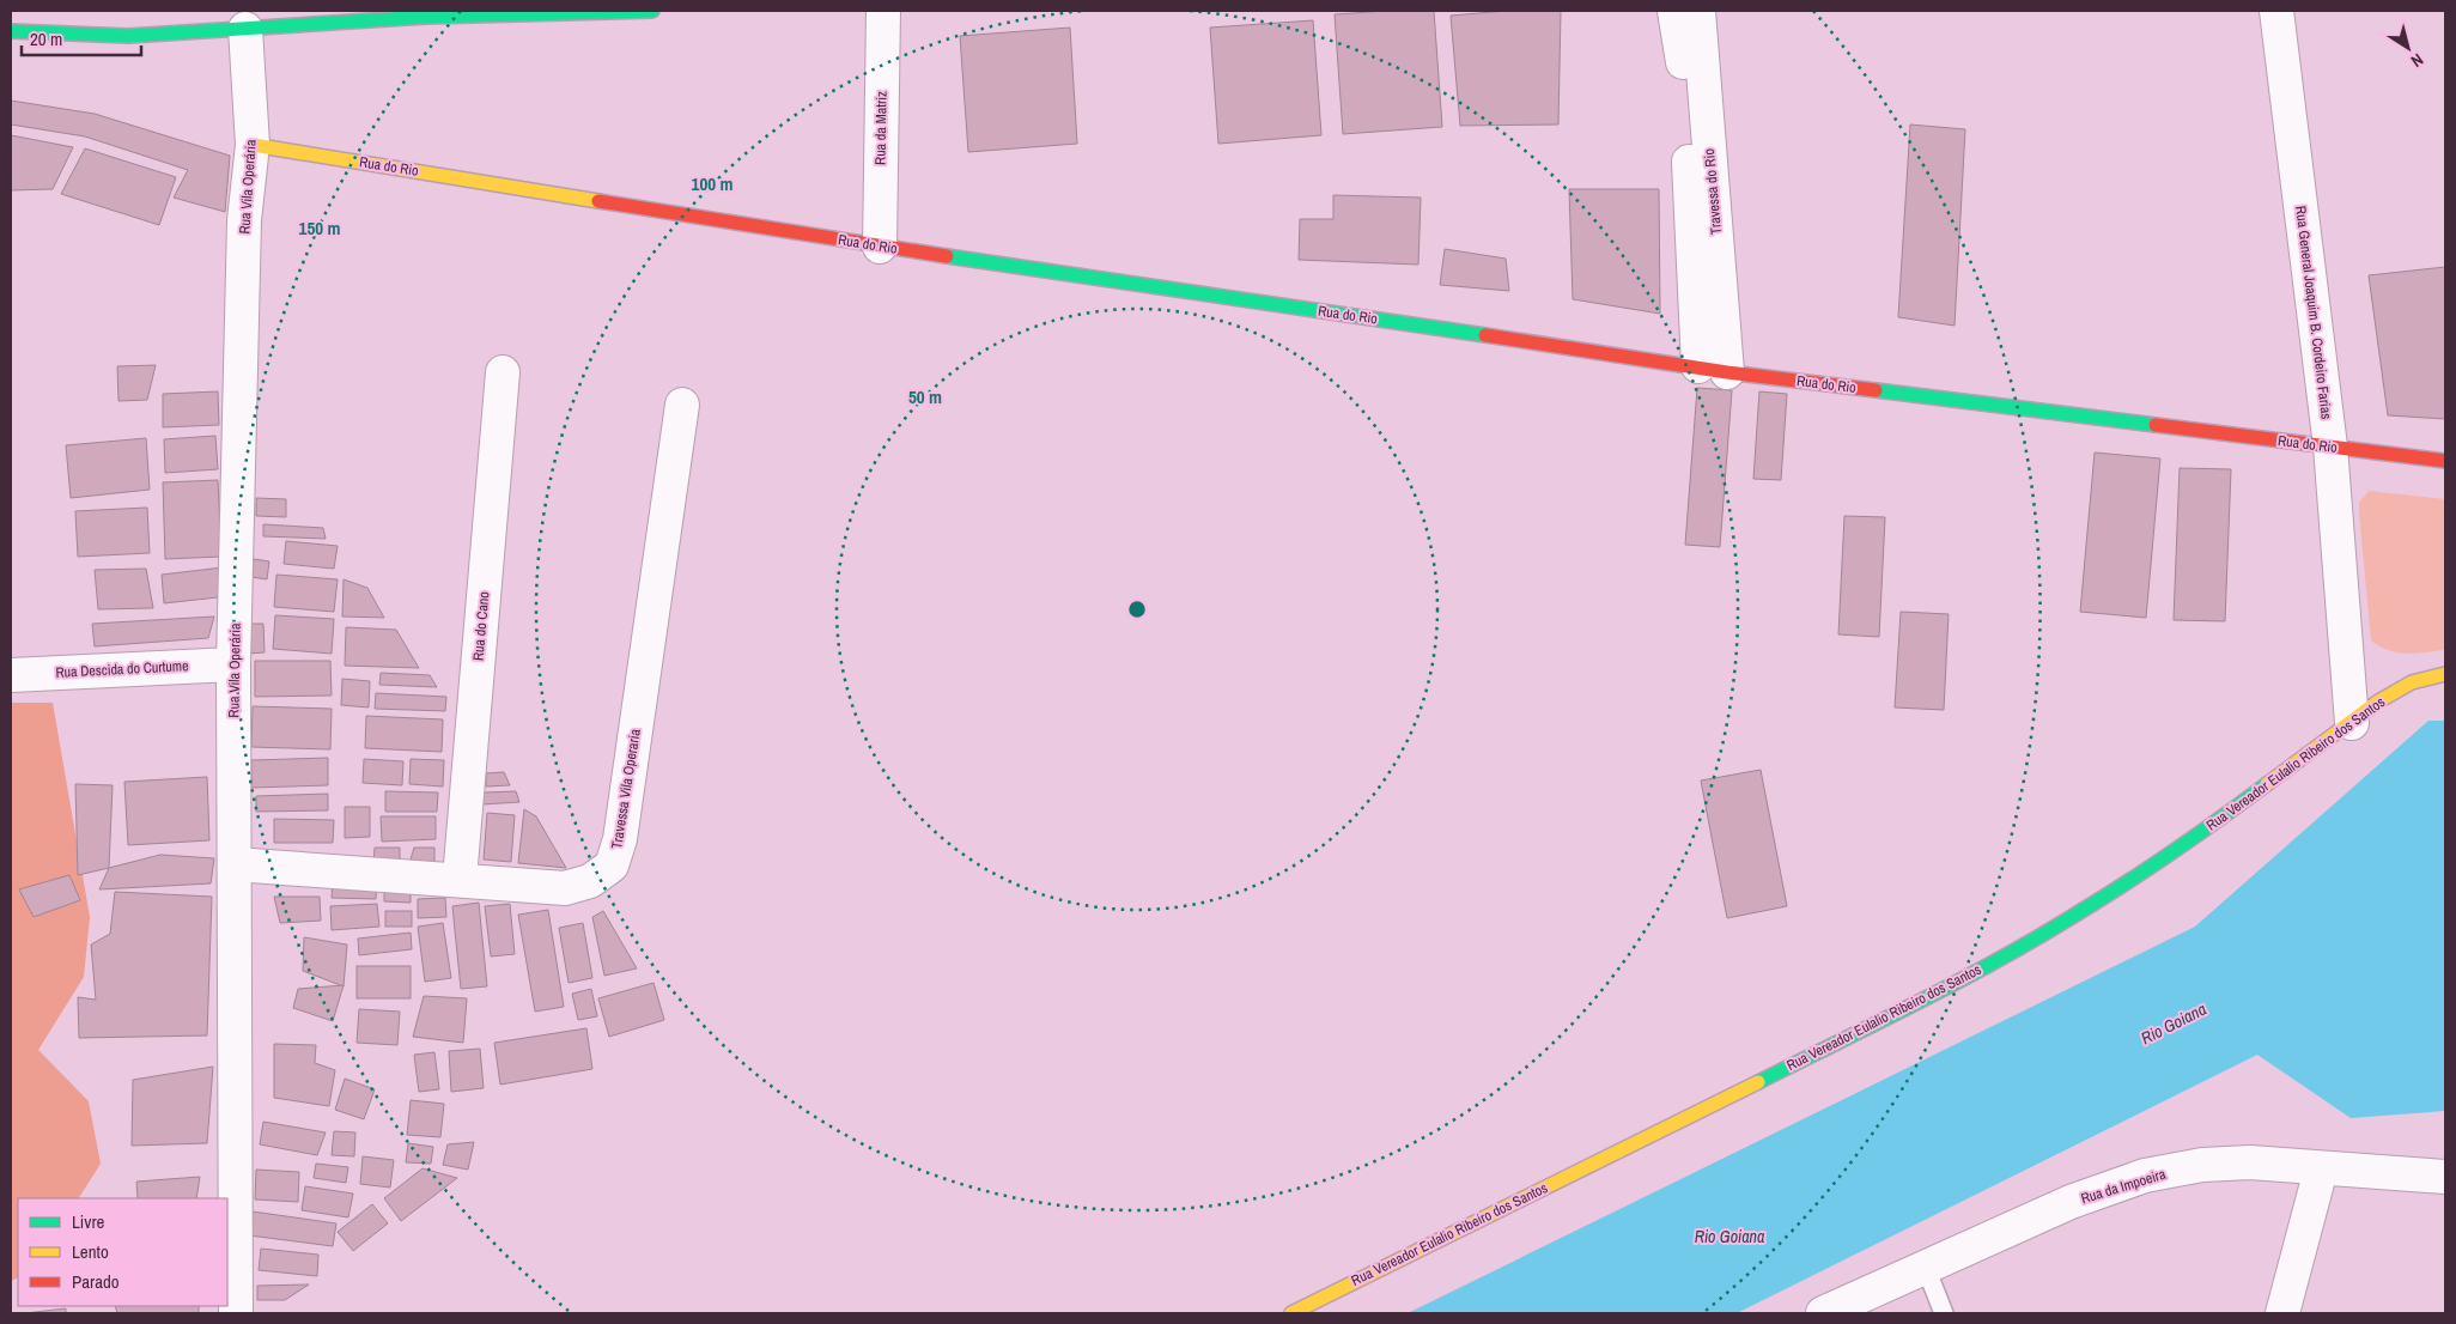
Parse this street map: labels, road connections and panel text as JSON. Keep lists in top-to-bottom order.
{
  "streets": {
    "street": [
      "Rua da Matriz",
      "Rua do Rio",
      "Rua Vila Operária",
      "Travessa do Rio",
      "Rua General Joaquim B. Cordeiro Farias",
      "Rua do Cano",
      "Rua Descida do Curtume",
      "Rua Vereador Eulalio Ribeiro dos Santos",
      "Travessa Vila Operaria",
      "Rua da Impoeira"
    ]
  },
  "crossings": [
    ["Rua da Matriz", "Rua do Rio"],
    ["Rua do Rio", "Rua Vila Operária"],
    ["Rua do Rio", "Travessa do Rio"],
    ["Rua do Rio", "Rua General Joaquim B. Cordeiro Farias"],
    ["Rua Vila Operária", "Rua Descida do Curtume"],
    ["Rua Vila Operária", "Travessa Vila Operaria"],
    ["Rua General Joaquim B. Cordeiro Farias", "Rua Vereador Eulalio Ribeiro dos Santos"],
    ["Rua do Cano", "Travessa Vila Operaria"]
  ],
  "water": ["Rio Goiana"],
  "legend": ["Livre", "Lento", "Parado"],
  "scale_bar": "20 m",
  "north": "bottom right",
  "rings": ["100 m", "150 m", "50 m"]
}
